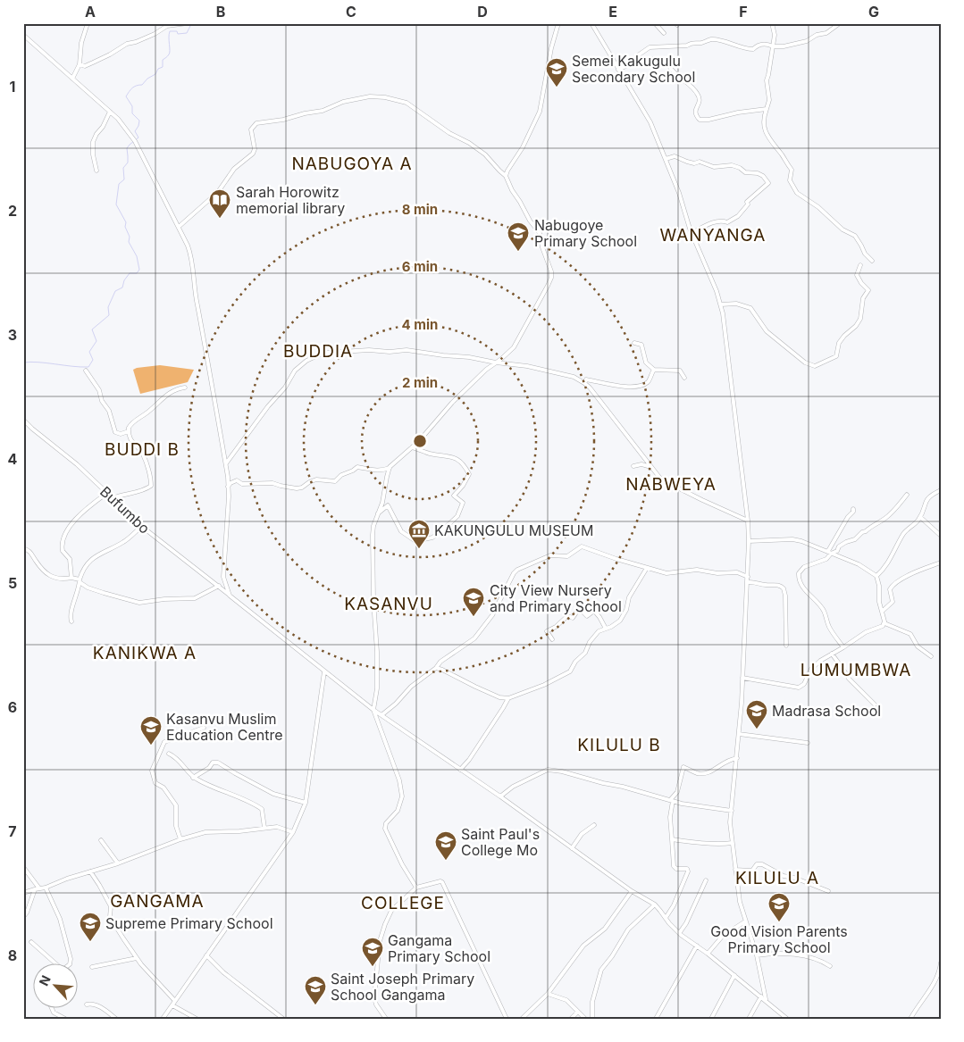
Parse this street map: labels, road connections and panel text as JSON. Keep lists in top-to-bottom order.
{
  "streets": {
    "street": ["Bufumbo"]
  },
  "districts": [
    "NABUGOYA A",
    "WANYANGA",
    "BUDDIA",
    "BUDDI B",
    "NABWEYA",
    "KASANVU",
    "KANIKWA A",
    "LUMUMBWA",
    "KILULU B",
    "KILULU A",
    "GANGAMA",
    "COLLEGE"
  ],
  "places": {
    "school or university": [
      "Semei Kakugulu Secondary School",
      "Nabugoye Primary School",
      "City View Nursery and Primary School",
      "Madrasa School",
      "Kasanvu Muslim Education Centre",
      "Saint Paul's College Mo",
      "Good Vision Parents Primary School",
      "Supreme Primary School",
      "Gangama Primary School",
      "Saint Joseph Primary School Gangama"
    ],
    "library": ["Sarah Horowitz memorial library"],
    "museum": ["KAKUNGULU MUSEUM"]
  },
  "north": "top left",
  "grid": {
    "columns": [
      "A",
      "B",
      "C",
      "D",
      "E",
      "F",
      "G"
    ],
    "rows": [
      "1",
      "2",
      "3",
      "4",
      "5",
      "6",
      "7",
      "8"
    ]
  },
  "rings": [
    "8 min",
    "6 min",
    "4 min",
    "2 min"
  ]
}
